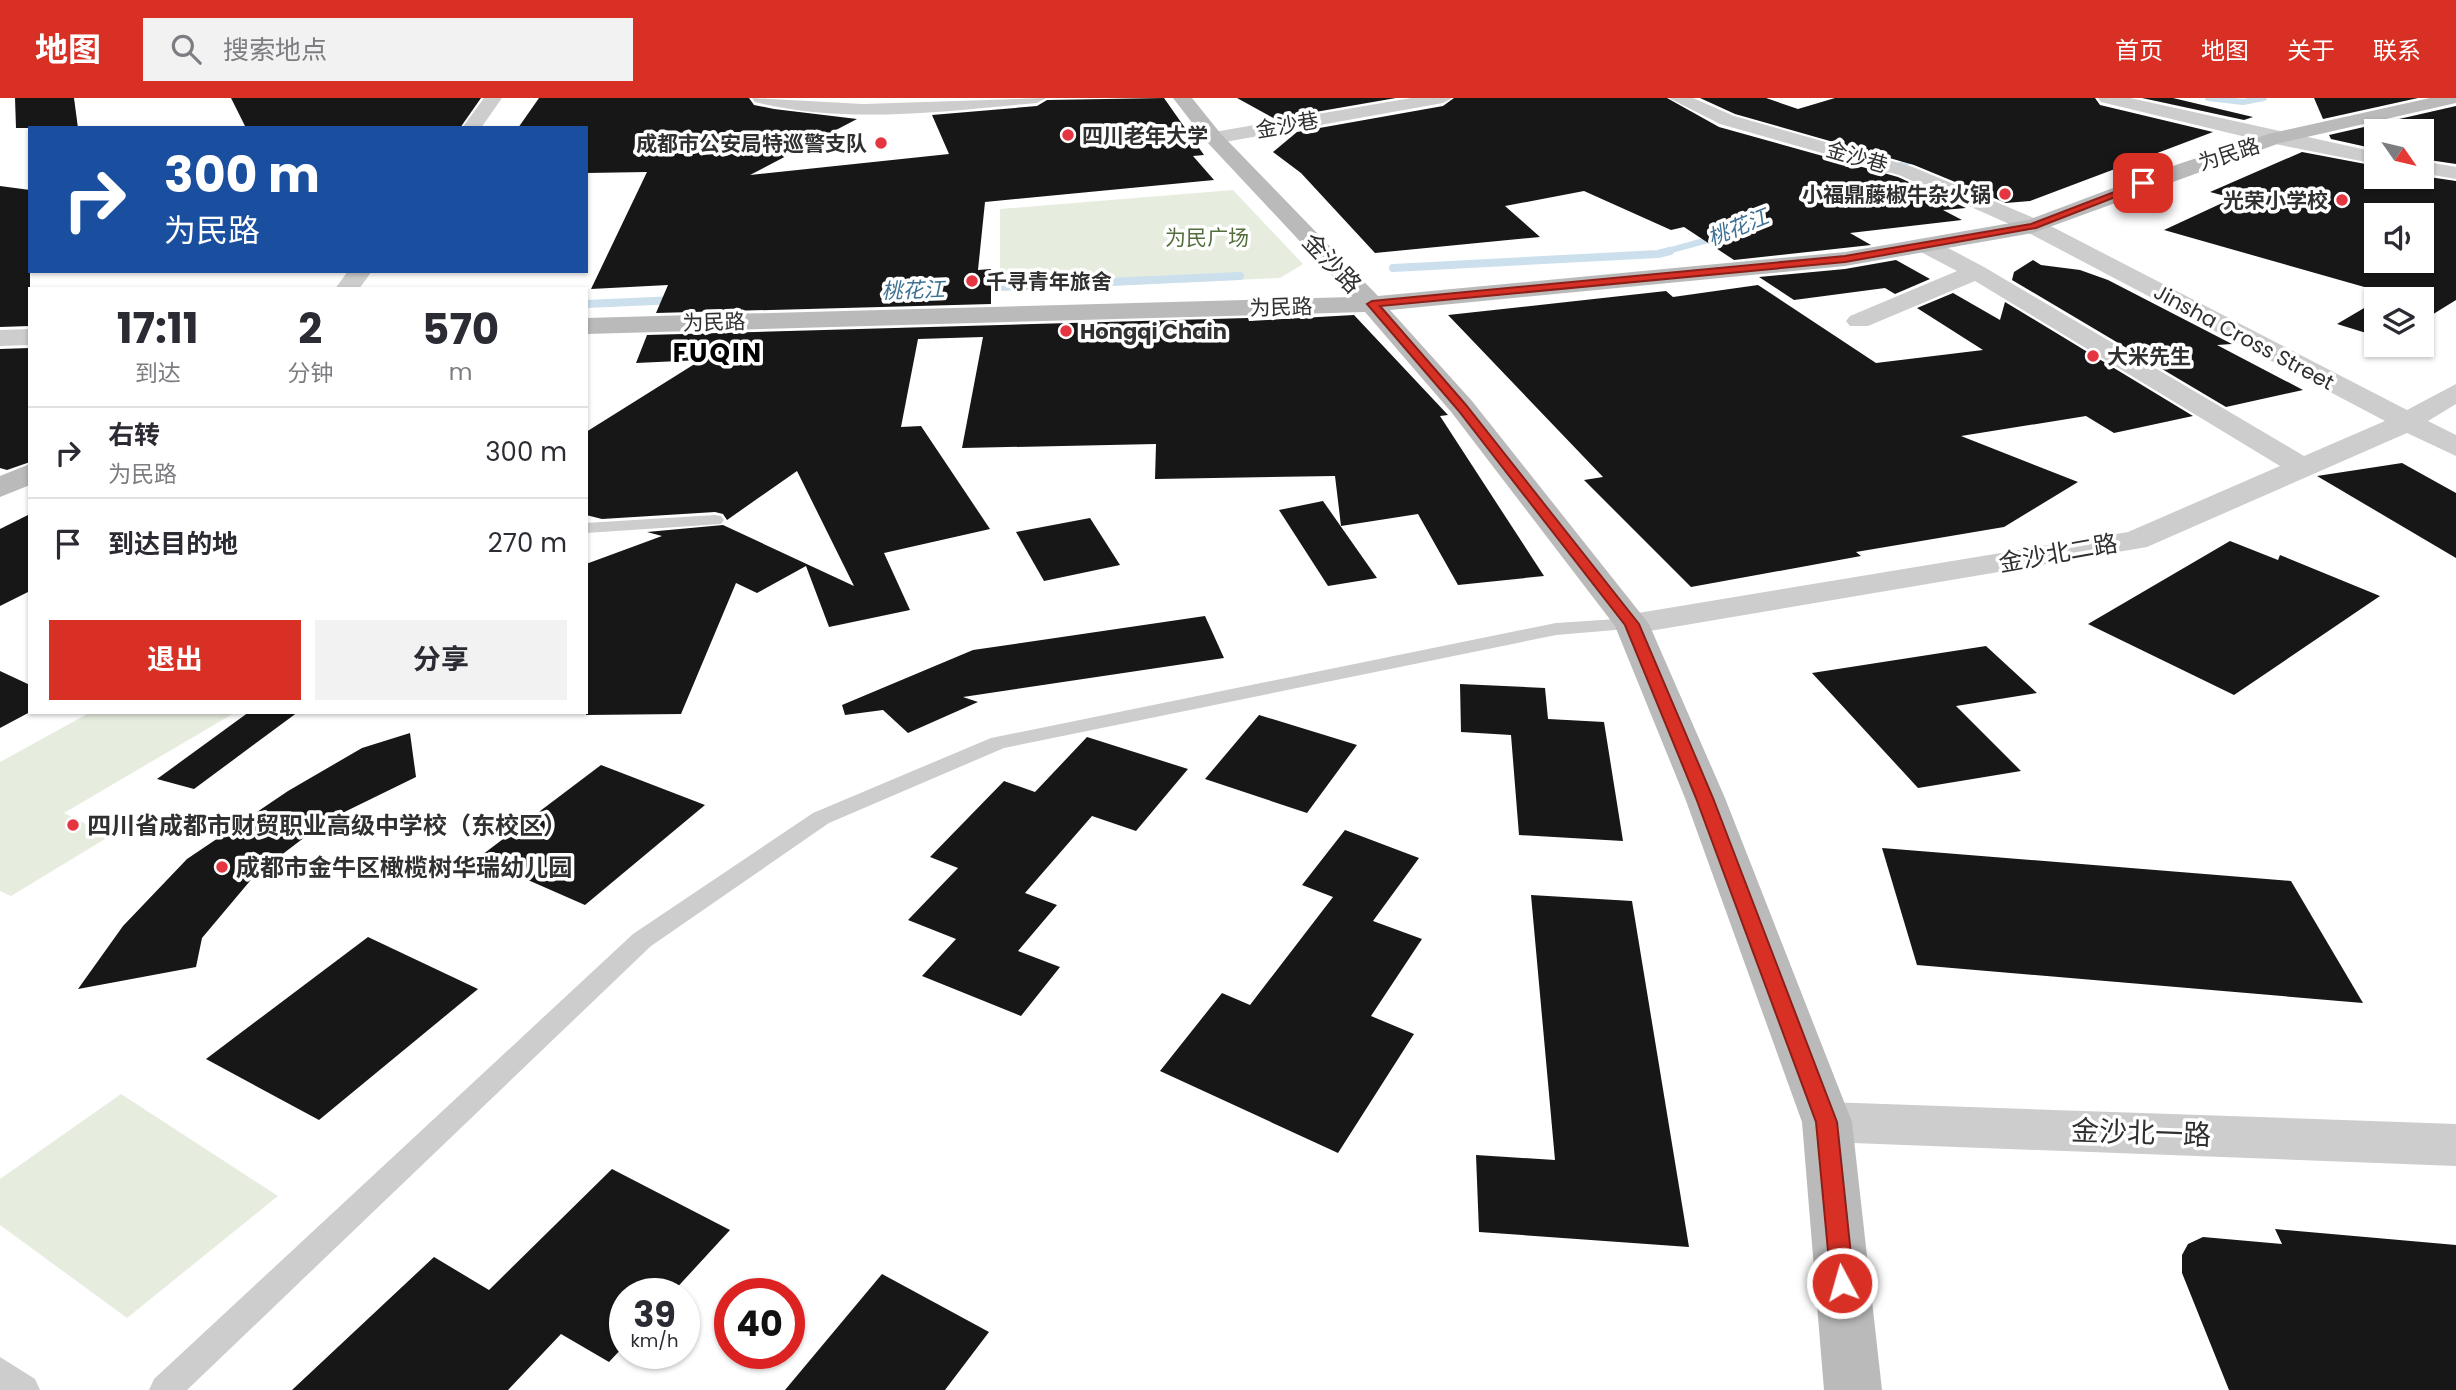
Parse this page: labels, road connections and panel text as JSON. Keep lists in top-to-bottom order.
{
  "streets": {
    "street": [
      "金沙巷",
      "为民路",
      "金沙路",
      "Jinsha Cross Street",
      "金沙北二路",
      "金沙北一路"
    ]
  },
  "crossings": [
    ["金沙巷", "为民路"],
    ["金沙巷", "金沙路"],
    ["金沙巷", "Jinsha Cross Street"],
    ["为民路", "金沙路"],
    ["为民路", "Jinsha Cross Street"],
    ["金沙路", "金沙北二路"],
    ["金沙路", "金沙北一路"],
    ["Jinsha Cross Street", "金沙北二路"]
  ],
  "districts": ["FUQIN"],
  "water": ["桃花江"],
  "parks": ["为民广场"],
  "places": [
    "四川老年大学",
    "成都市公安局特巡警支队",
    "小福鼎藤椒牛杂火锅",
    "光荣小学校",
    "千寻青年旅舍",
    "Hongqi Chain",
    "大米先生",
    "四川省成都市财贸职业高级中学校（东校区）",
    "成都市金牛区橄榄树华瑞幼儿园"
  ],
  "north": "bottom right",
  "page": {
    "header": "地图",
    "search": "搜索地点",
    "nav": [
      "首页",
      "地图",
      "关于",
      "联系"
    ],
    "turn": ["300 m", "为民路"],
    "eta": [
      "17:11",
      "到达",
      "2",
      "分钟",
      "570",
      "m"
    ],
    "list": [
      {
        "name": "右转",
        "note": "为民路",
        "value": "300 m"
      },
      {
        "name": "到达目的地",
        "value": "270 m"
      }
    ],
    "buttons": ["退出", "分享"],
    "speed": "39 km/h",
    "limit": "40"
  }
}
